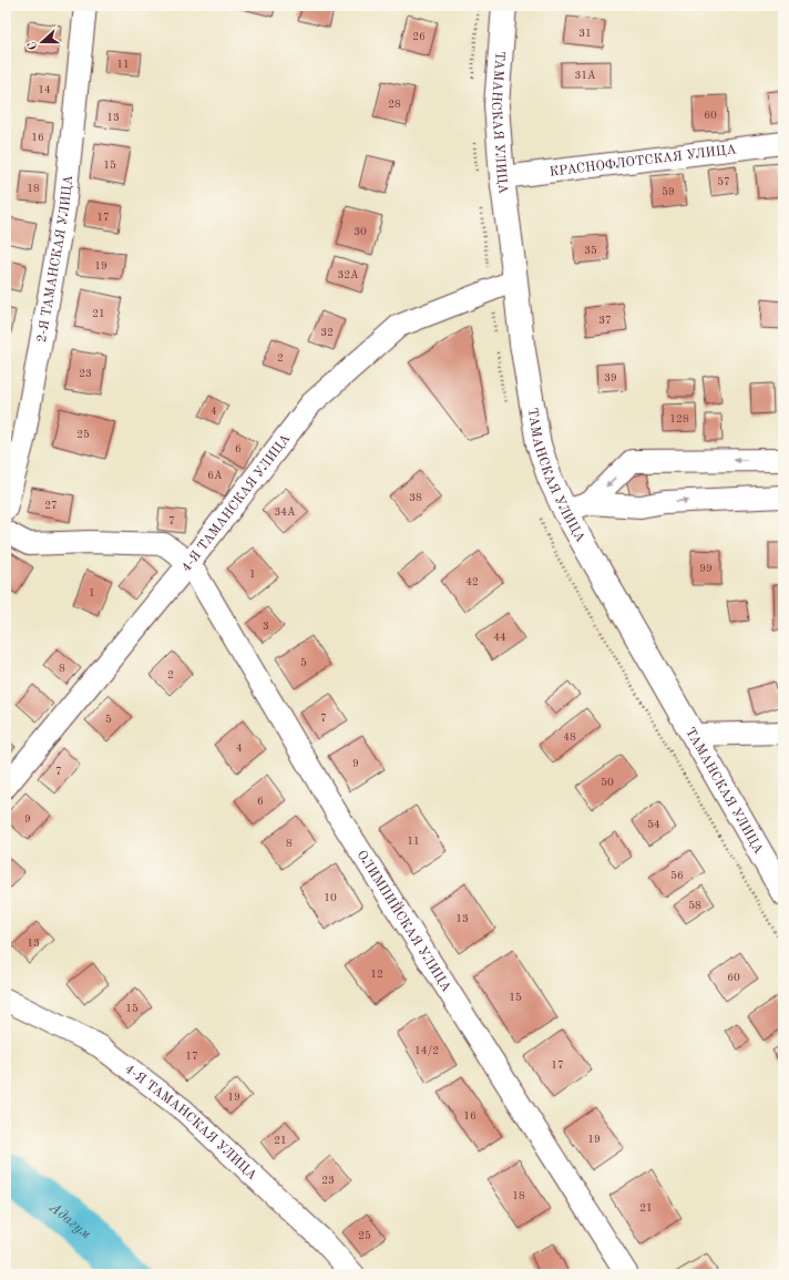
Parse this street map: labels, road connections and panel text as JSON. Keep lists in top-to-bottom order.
{
  "streets": {
    "main road": ["ТАМАНСКАЯ УЛИЦА"],
    "street": [
      "КРАСНОФЛОТСКАЯ УЛИЦА",
      "2-Я ТАМАНСКАЯ УЛИЦА",
      "4-Я ТАМАНСКАЯ УЛИЦА",
      "ОЛИМПИЙСКАЯ УЛИЦА"
    ]
  },
  "crossings": [
    ["ТАМАНСКАЯ УЛИЦА", "КРАСНОФЛОТСКАЯ УЛИЦА"],
    ["ТАМАНСКАЯ УЛИЦА", "4-Я ТАМАНСКАЯ УЛИЦА"],
    ["4-Я ТАМАНСКАЯ УЛИЦА", "ОЛИМПИЙСКАЯ УЛИЦА"]
  ],
  "water": ["Адагум"],
  "house_numbers": [
    "31",
    "26",
    "11",
    "31А",
    "14",
    "28",
    "60",
    "13",
    "16",
    "15",
    "57",
    "18",
    "59",
    "17",
    "30",
    "35",
    "19",
    "32А",
    "21",
    "37",
    "32",
    "2",
    "23",
    "39",
    "4",
    "128",
    "25",
    "6",
    "6А",
    "38",
    "27",
    "34А",
    "7",
    "99",
    "1",
    "42",
    "1",
    "3",
    "44",
    "5",
    "8",
    "2",
    "7",
    "5",
    "48",
    "4",
    "9",
    "7",
    "50",
    "6",
    "9",
    "54",
    "11",
    "8",
    "56",
    "10",
    "58",
    "13",
    "13",
    "12",
    "60",
    "15",
    "15",
    "14/2",
    "17",
    "17",
    "19",
    "16",
    "19",
    "21",
    "23",
    "18",
    "21",
    "25"
  ],
  "north": "left"
}
